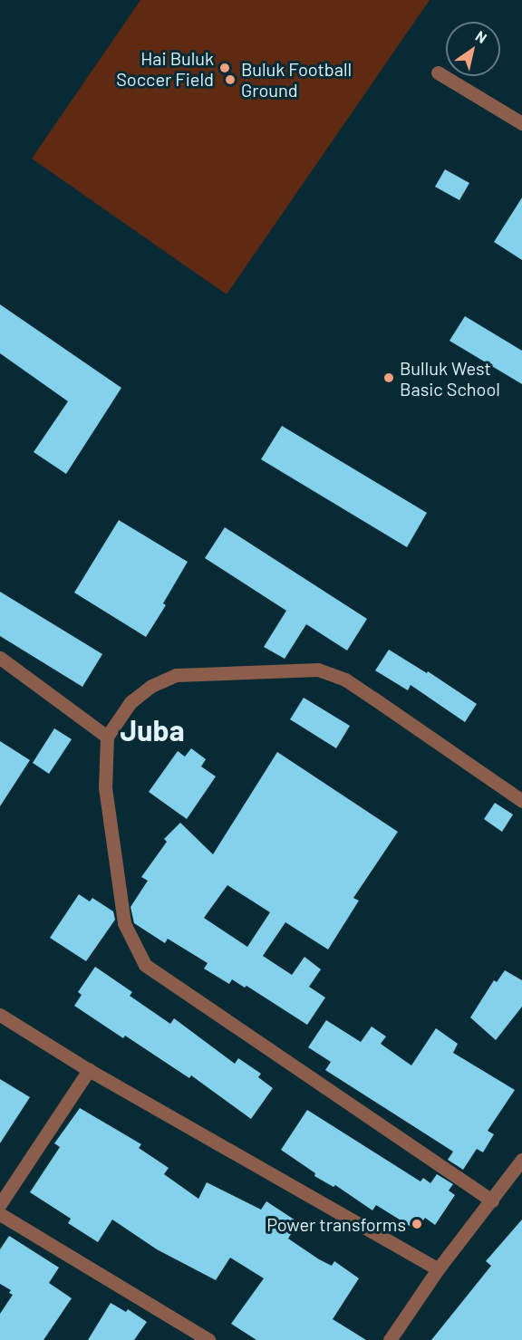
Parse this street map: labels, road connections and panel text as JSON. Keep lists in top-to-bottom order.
{
  "districts": ["Juba"],
  "places": [
    "Hai Buluk Soccer Field",
    "Buluk Football Ground",
    "Bulluk West Basic School",
    "Power transforms"
  ],
  "north": "top right"
}
